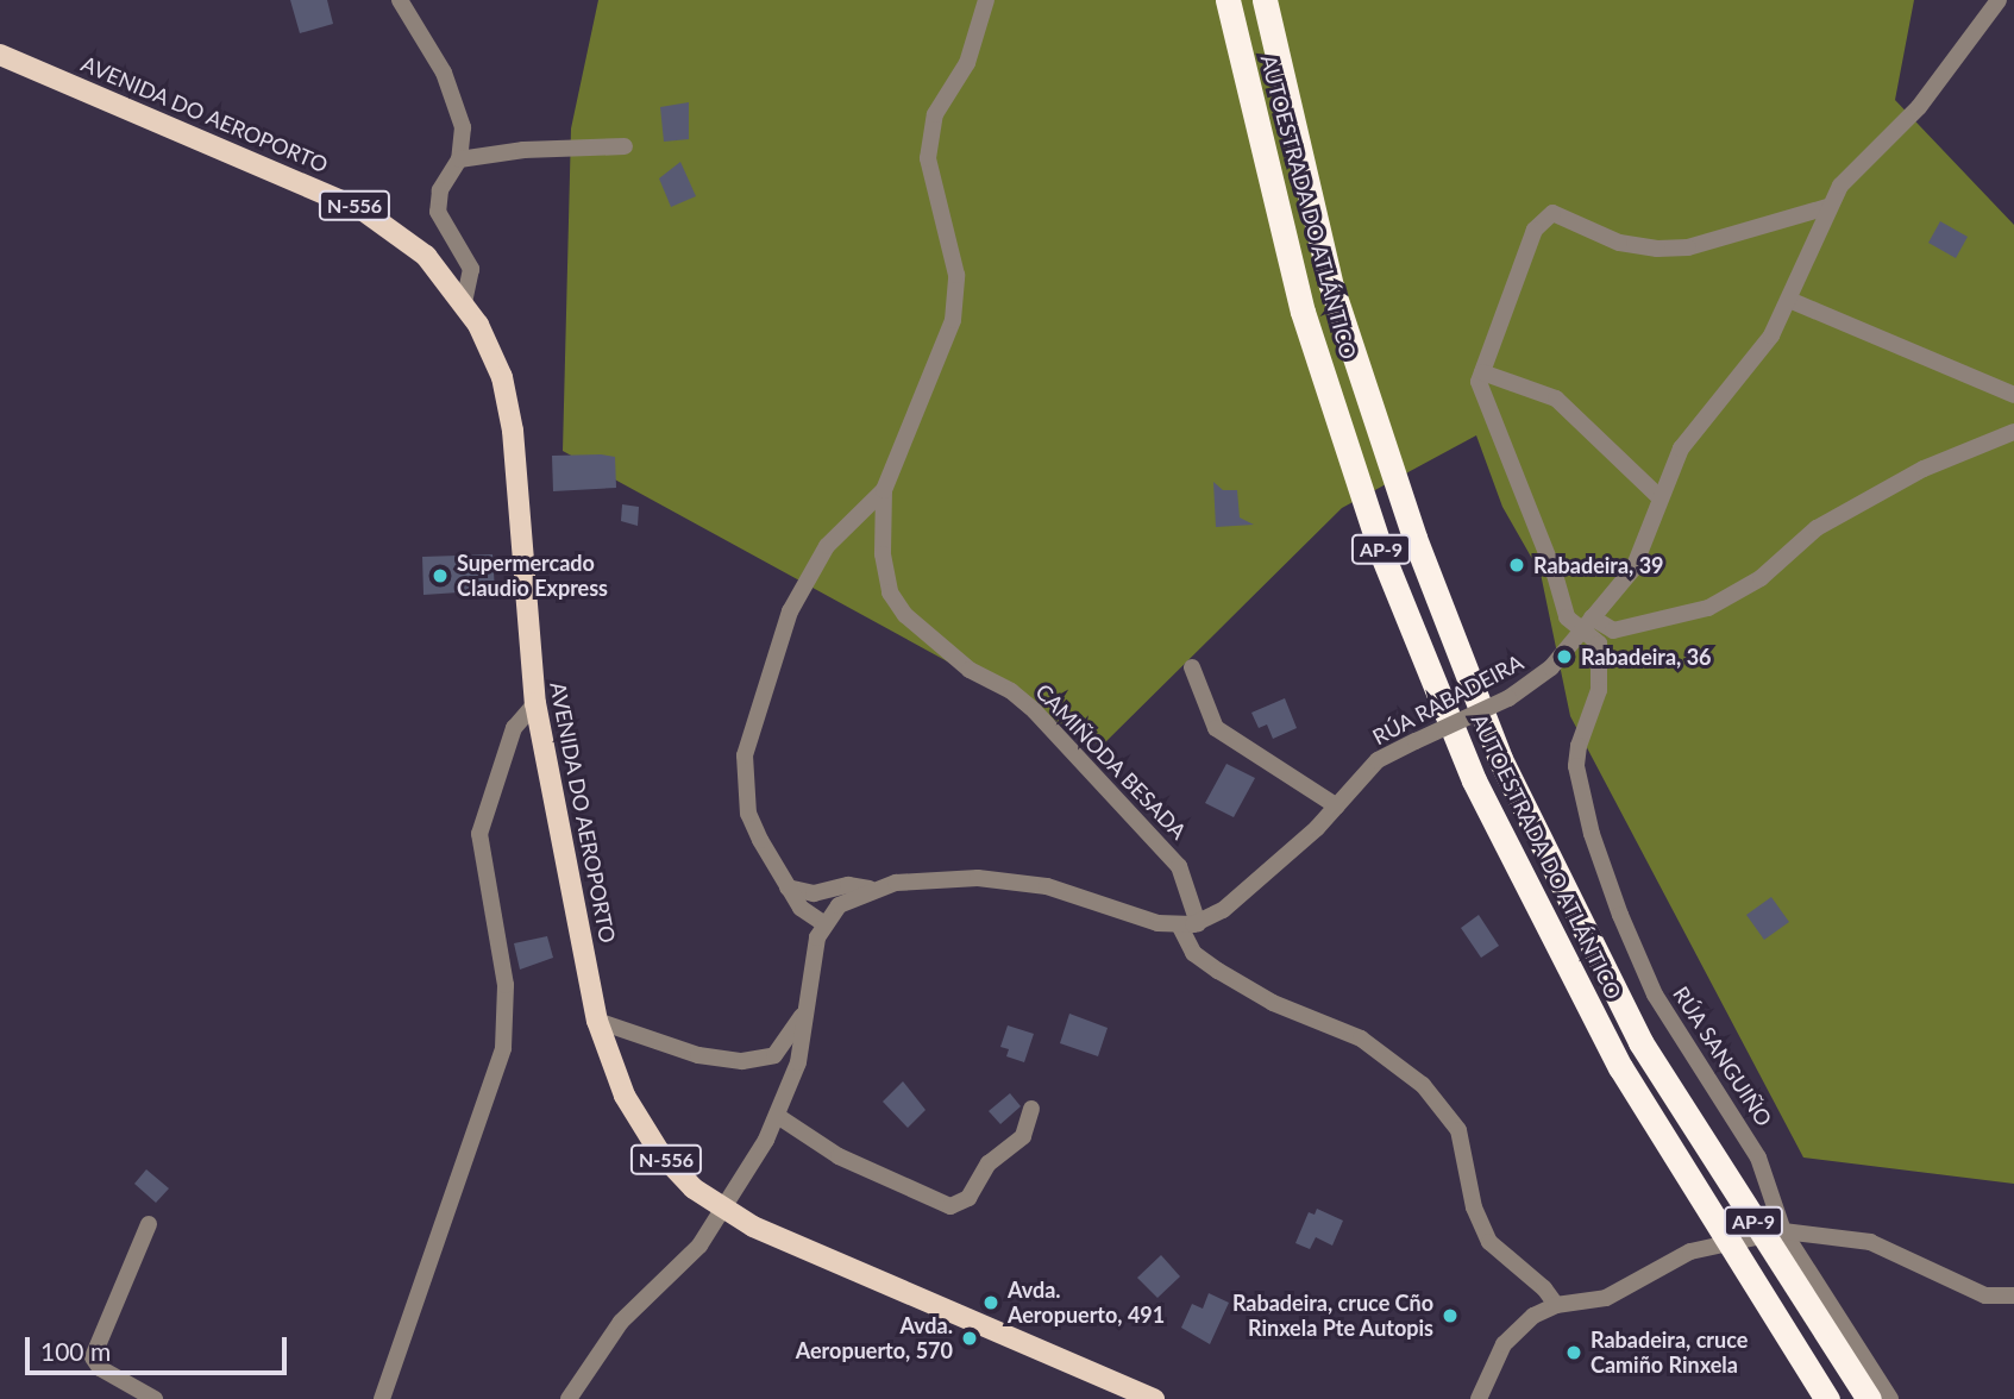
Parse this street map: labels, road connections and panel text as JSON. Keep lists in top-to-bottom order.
{
  "streets": {
    "highway": ["AUTOESTRADA DO ATLÁNTICO", "AP-9"],
    "main road": ["AVENIDA DO AEROPORTO", "N-556"],
    "street": ["RÚA RABADEIRA", "CAMIÑODA BESADA", "RÚA SANGUIÑO"]
  },
  "crossings": [
    ["RÚA RABADEIRA", "CAMIÑODA BESADA"],
    ["RÚA RABADEIRA", "RÚA SANGUIÑO"]
  ],
  "places": [
    "Rabadeira, 39",
    "Supermercado Claudio Express",
    "Rabadeira, 36",
    "Avda. Aeropuerto, 491",
    "Rabadeira, cruce Cño Rinxela Pte Autopis",
    "Avda. Aeropuerto, 570",
    "Rabadeira, cruce Camiño Rinxela"
  ],
  "scale_bar": "100 m"
}
